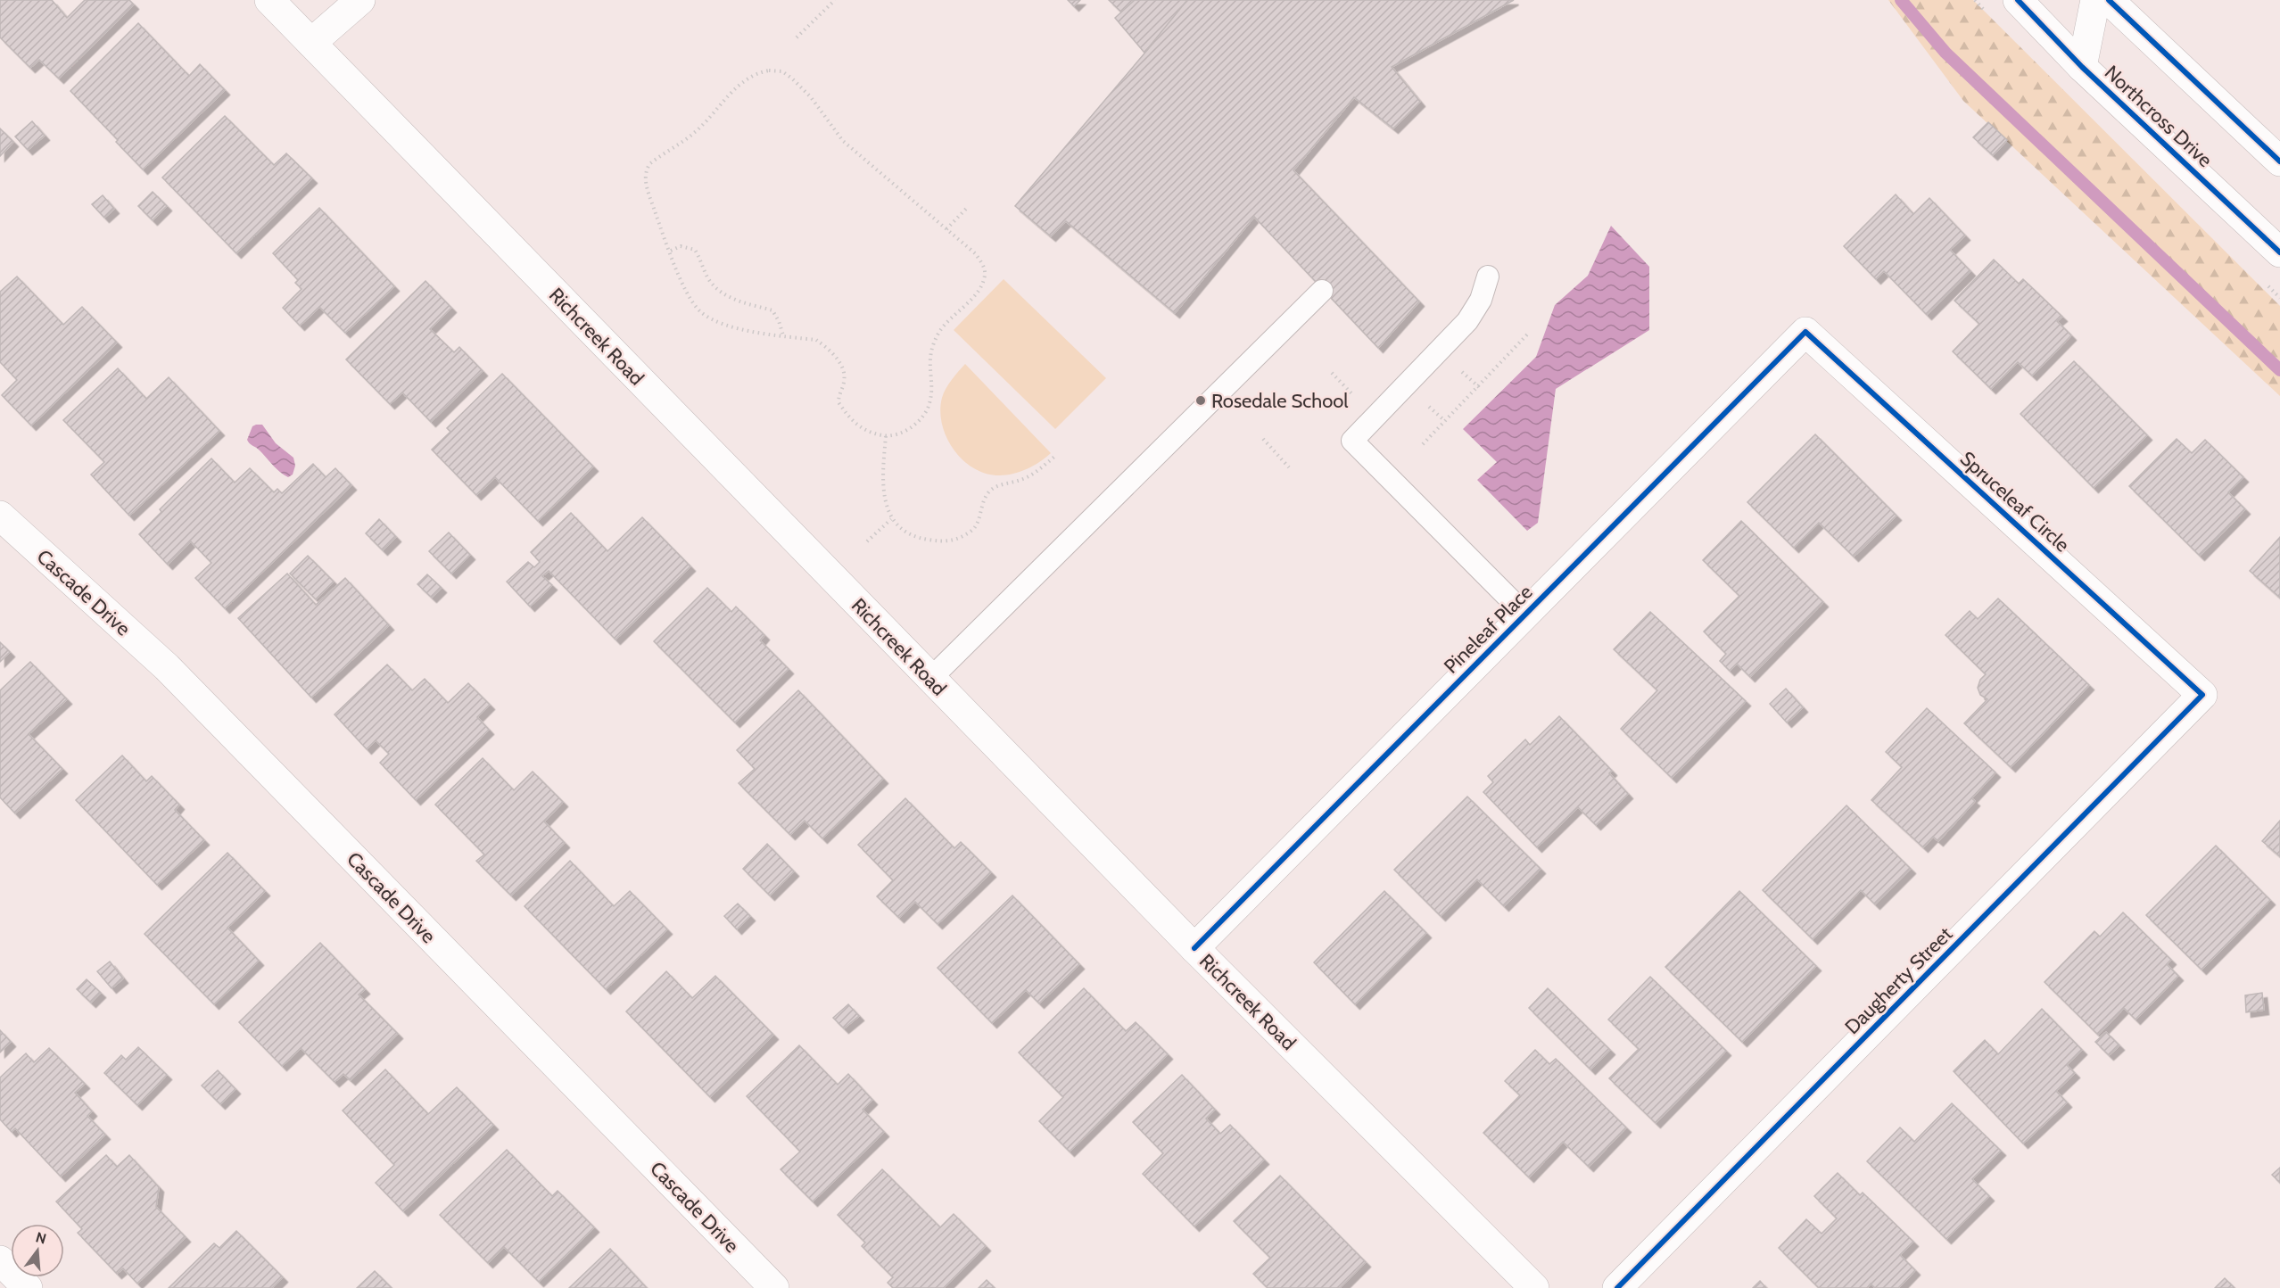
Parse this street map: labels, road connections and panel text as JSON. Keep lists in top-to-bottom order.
{
  "streets": {
    "street": [
      "Northcross Drive",
      "Richcreek Road",
      "Spruceleaf Circle",
      "Cascade Drive",
      "Pineleaf Place",
      "Daugherty Street"
    ]
  },
  "crossings": [
    ["Richcreek Road", "Pineleaf Place"],
    ["Spruceleaf Circle", "Pineleaf Place"],
    ["Spruceleaf Circle", "Daugherty Street"]
  ],
  "places": ["Rosedale School"],
  "north": "top"
}
